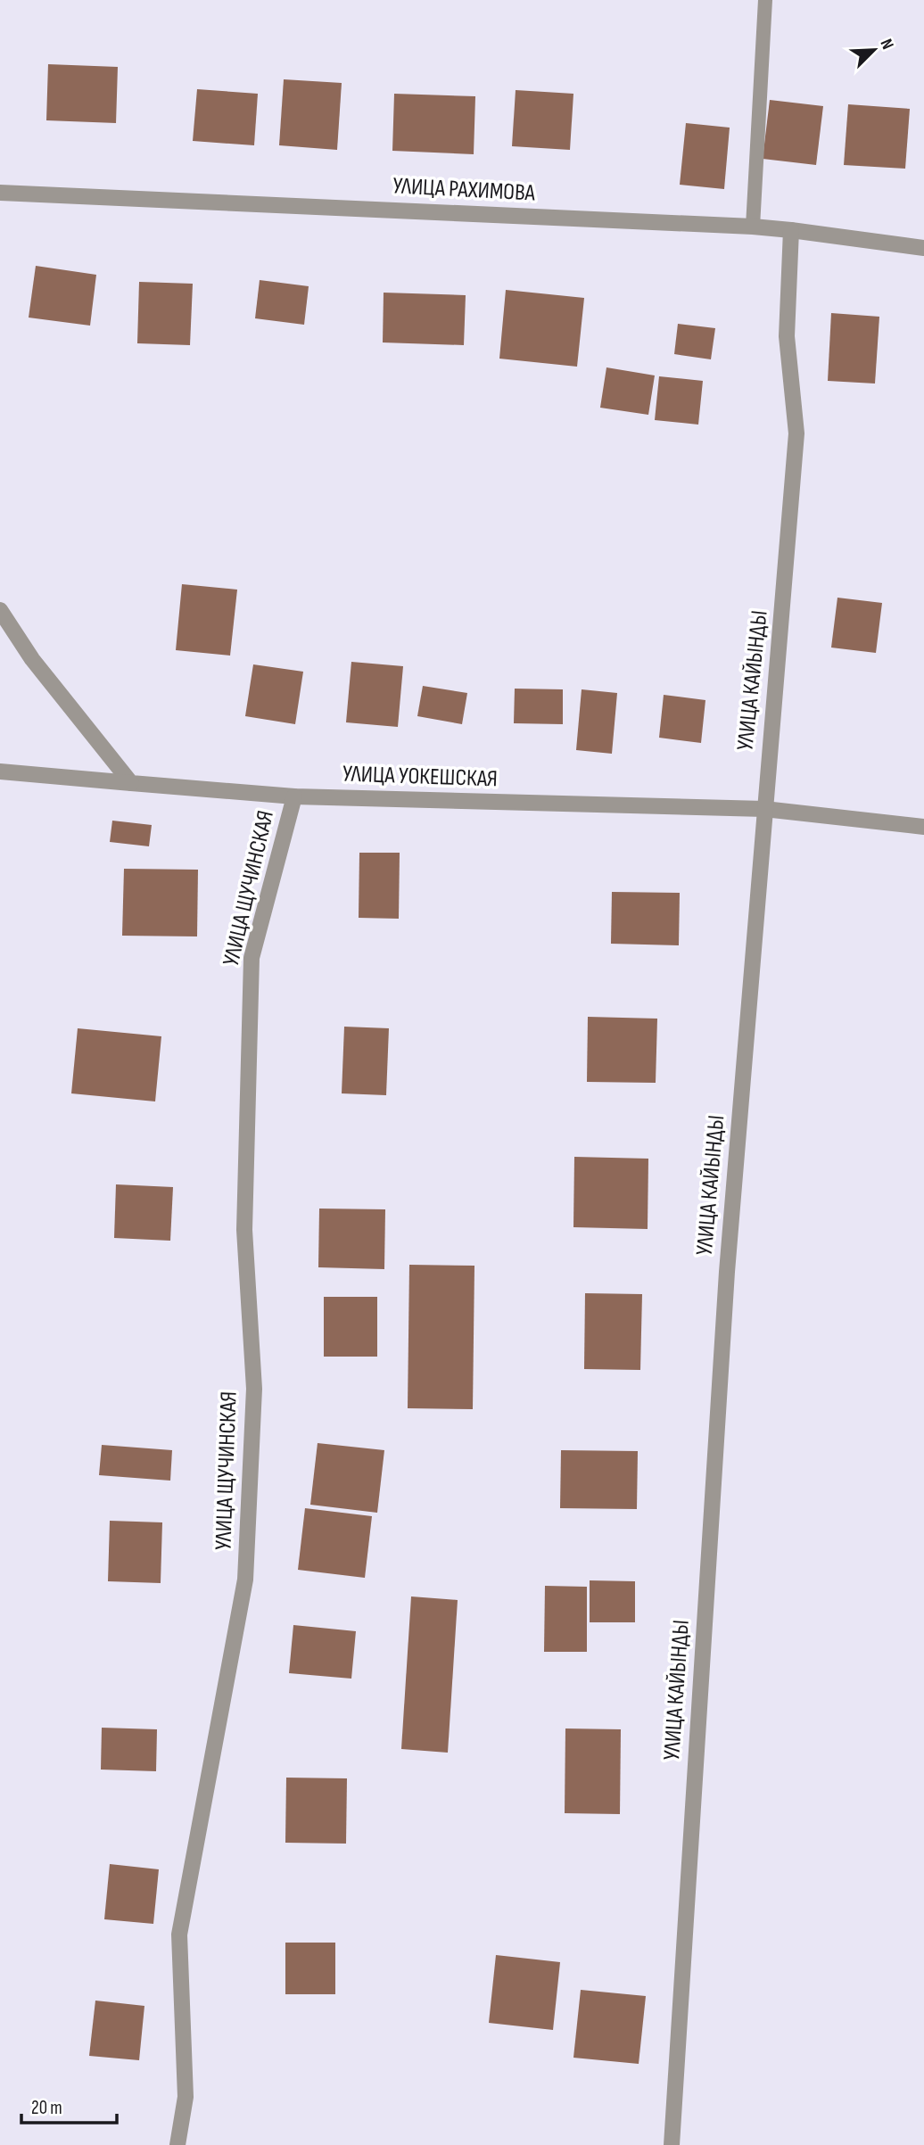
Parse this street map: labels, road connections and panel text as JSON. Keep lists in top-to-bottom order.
{
  "streets": {
    "street": [
      "УЛИЦА РАХИМОВА",
      "УЛИЦА КАЙЫНДЫ",
      "УЛИЦА УОКЕШСКАЯ",
      "УЛИЦА ЩУЧИНСКАЯ"
    ]
  },
  "crossings": [
    ["УЛИЦА РАХИМОВА", "УЛИЦА КАЙЫНДЫ"],
    ["УЛИЦА КАЙЫНДЫ", "УЛИЦА УОКЕШСКАЯ"],
    ["УЛИЦА УОКЕШСКАЯ", "УЛИЦА ЩУЧИНСКАЯ"]
  ],
  "scale_bar": "20 m",
  "north": "top right"
}
